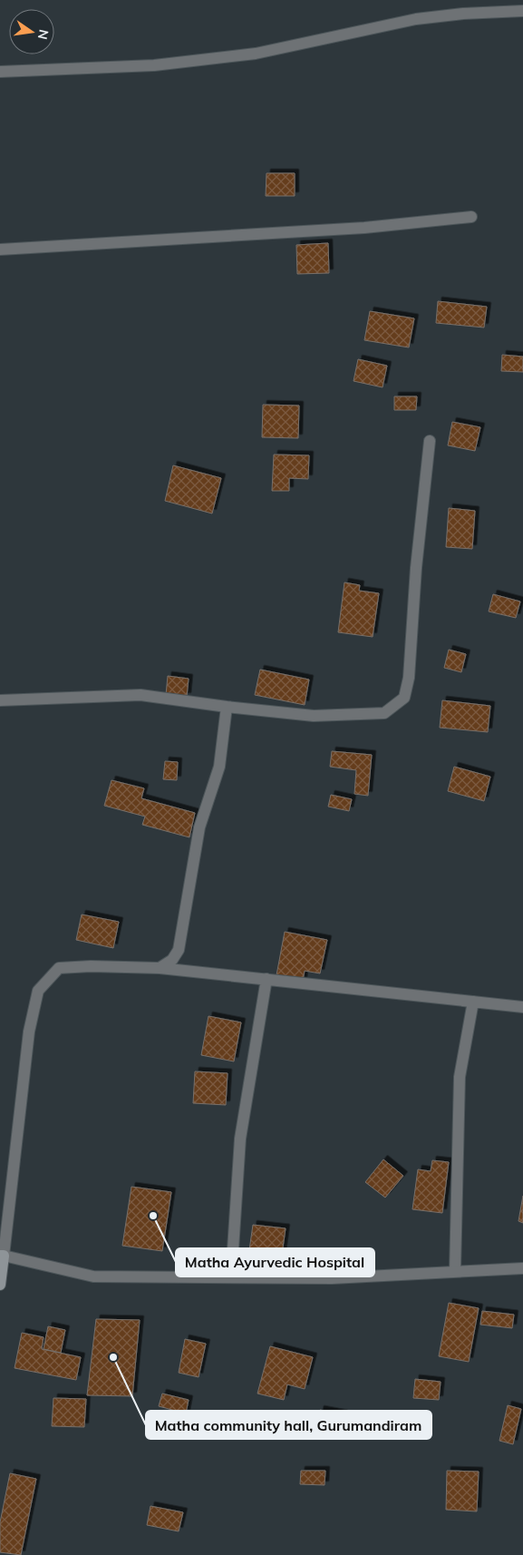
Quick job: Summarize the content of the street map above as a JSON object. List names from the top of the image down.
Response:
{
  "places": ["Matha Ayurvedic Hospital", "Matha community hall, Gurumandiram"],
  "north": "right"
}
